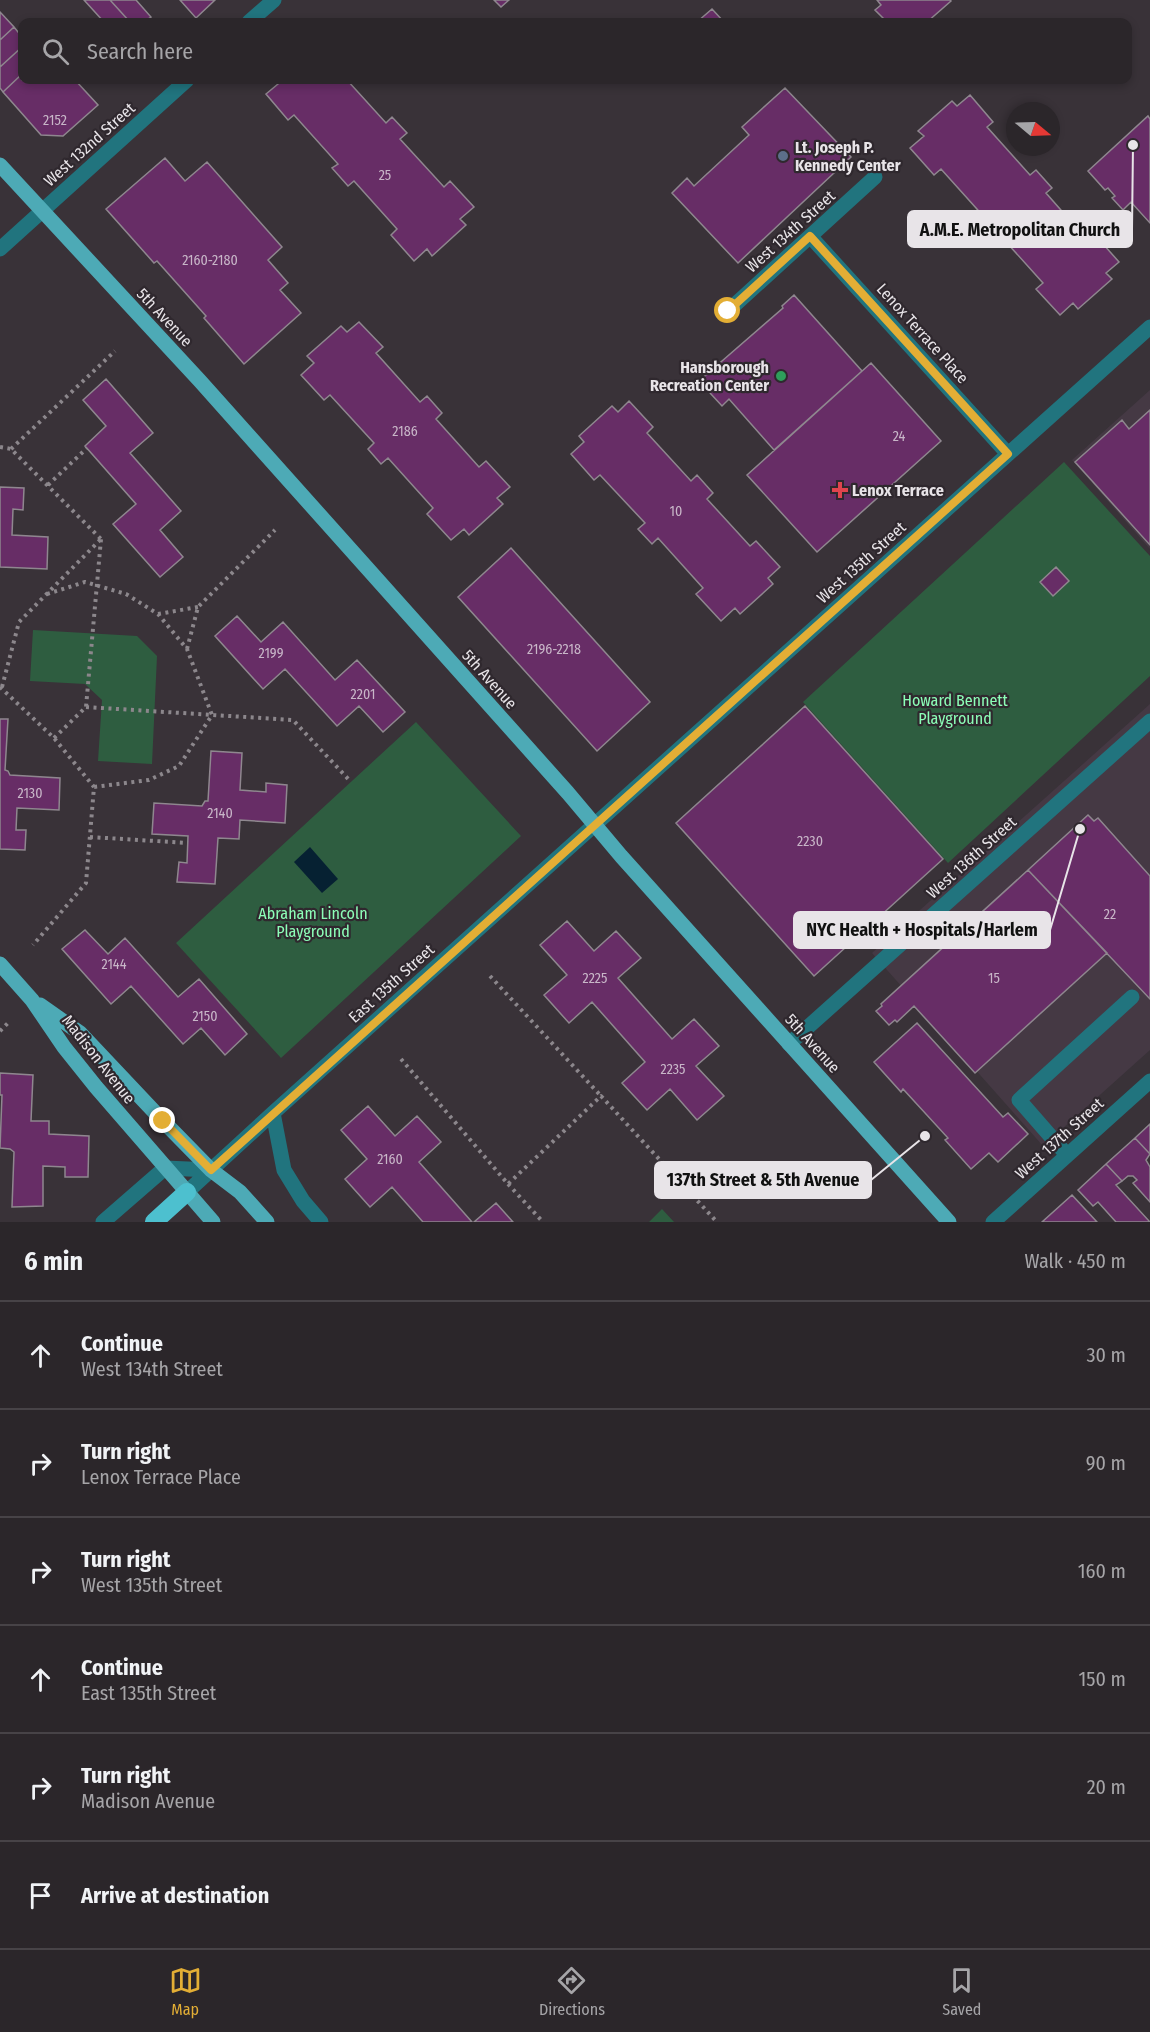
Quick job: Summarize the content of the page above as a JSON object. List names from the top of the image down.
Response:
{
  "streets": {
    "main road": ["5th Avenue", "Madison Avenue"],
    "street": [
      "West 132nd Street",
      "West 134th Street",
      "Lenox Terrace Place",
      "West 135th Street",
      "West 136th Street",
      "East 135th Street",
      "West 137th Street"
    ]
  },
  "crossings": [
    ["West 132nd Street", "5th Avenue"],
    ["West 134th Street", "Lenox Terrace Place"],
    ["5th Avenue", "West 135th Street"],
    ["5th Avenue", "West 136th Street"],
    ["5th Avenue", "East 135th Street"],
    ["Lenox Terrace Place", "West 135th Street"],
    ["West 135th Street", "East 135th Street"],
    ["East 135th Street", "Madison Avenue"]
  ],
  "parks": ["Howard Bennett Playground", "Abraham Lincoln Playground"],
  "places": {
    "other": [
      "A.M.E. Metropolitan Church",
      "Lt. Joseph P. Kennedy Center",
      "Hansborough Recreation Center",
      "NYC Health + Hospitals/Harlem",
      "137th Street & 5th Avenue"
    ],
    "health": ["Lenox Terrace"]
  },
  "house_numbers": [
    "2152",
    "25",
    "2160-2180",
    "2186",
    "24",
    "10",
    "2196-2218",
    "2199",
    "2201",
    "2130",
    "2140",
    "2230",
    "22",
    "2144",
    "2225",
    "15",
    "2150",
    "2235",
    "2160"
  ],
  "north": "right",
  "page": {
    "search": "Search here",
    "heading": ["6 min", "Walk · 450 m"],
    "list": [
      ["Continue", "West 134th Street", "30 m"],
      ["Turn right", "Lenox Terrace Place", "90 m"],
      ["Turn right", "West 135th Street", "160 m"],
      ["Continue", "East 135th Street", "150 m"],
      ["Turn right", "Madison Avenue", "20 m"],
      "Arrive at destination"
    ],
    "nav": ["Map", "Directions", "Saved"]
  }
}
